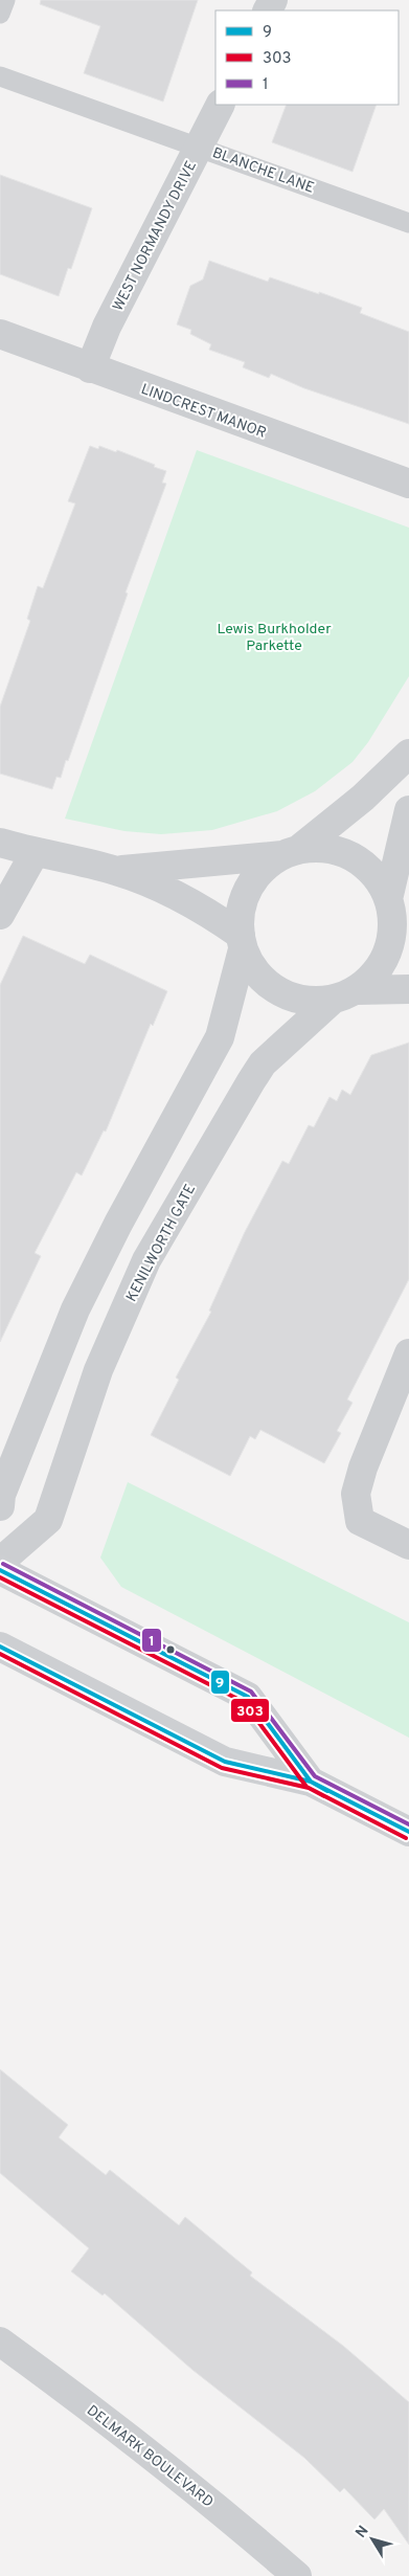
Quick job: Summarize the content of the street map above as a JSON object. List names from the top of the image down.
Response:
{
  "streets": {
    "street": [
      "WEST NORMANDY DRIVE",
      "LINDCREST MANOR",
      "KENILWORTH GATE",
      "DELMARK BOULEVARD"
    ],
    "lane": ["BLANCHE LANE"]
  },
  "crossings": [
    ["BLANCHE LANE", "WEST NORMANDY DRIVE"],
    ["WEST NORMANDY DRIVE", "LINDCREST MANOR"]
  ],
  "parks": ["Lewis Burkholder Parkette"],
  "lines": ["transit line 1", "transit line 9", "transit line 303"],
  "legend": ["9", "303", "1"],
  "north": "top left"
}
